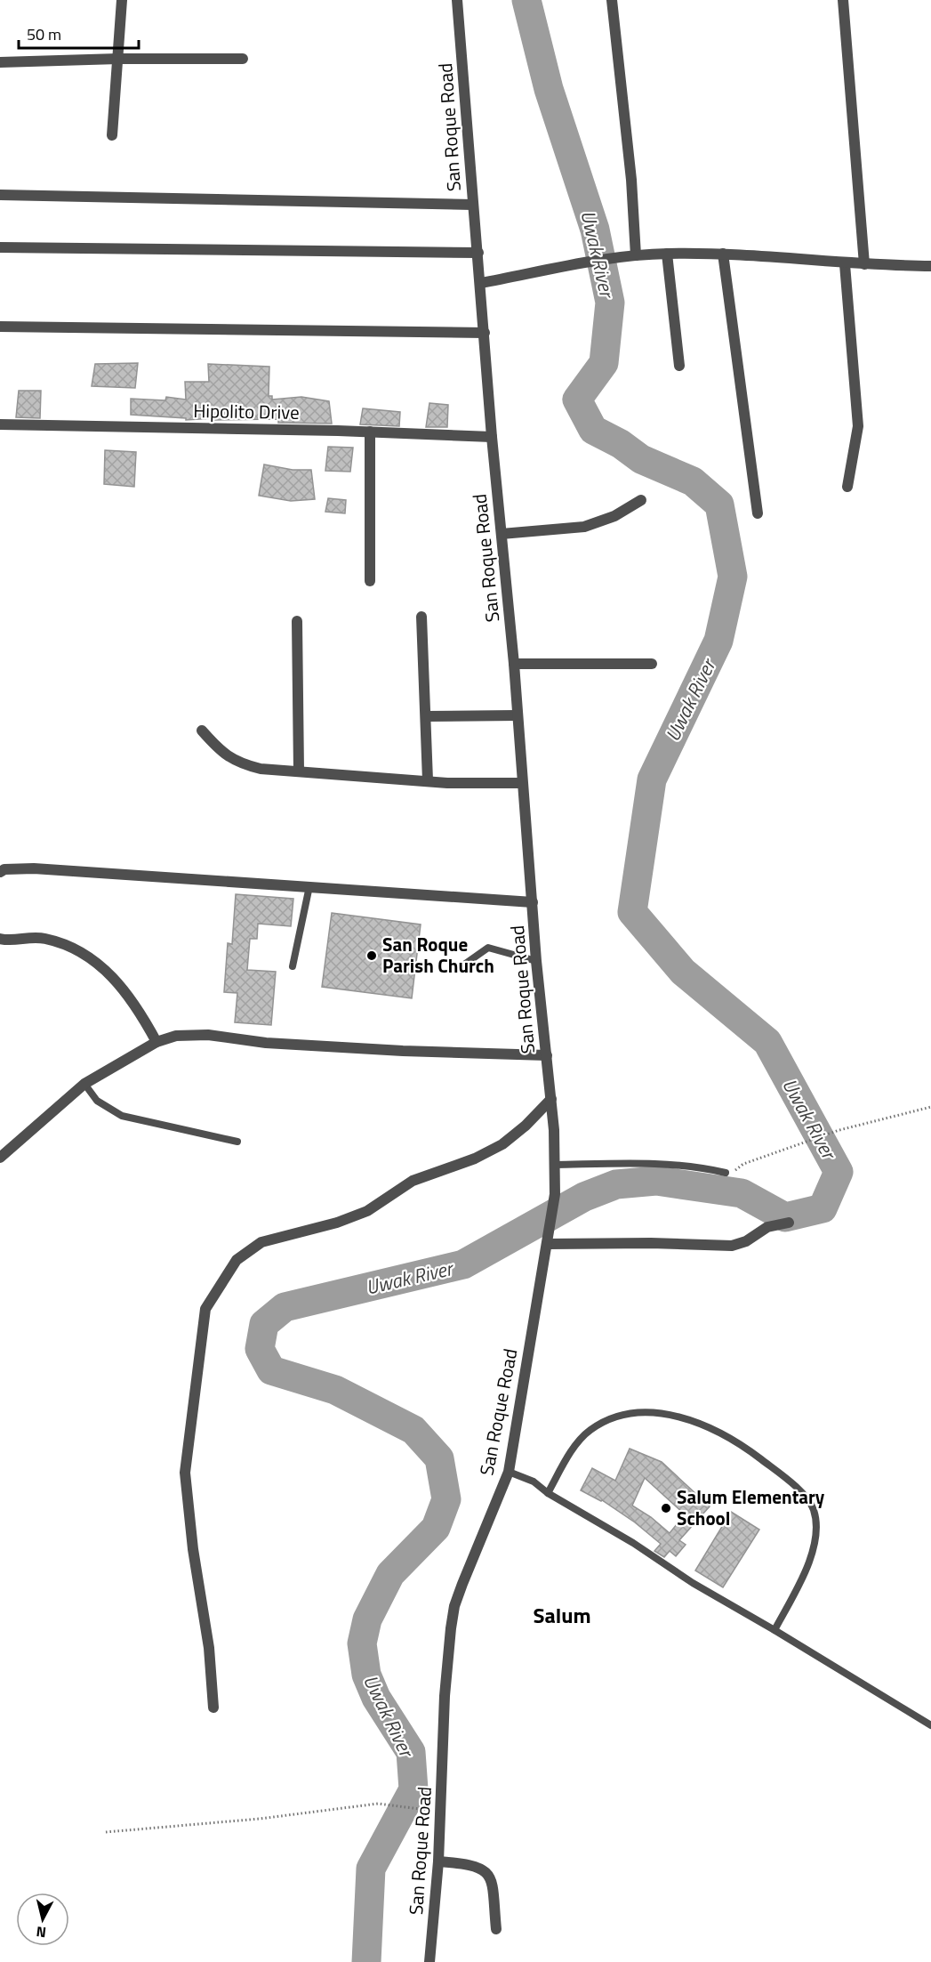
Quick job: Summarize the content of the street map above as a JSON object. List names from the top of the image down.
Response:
{
  "streets": {
    "street": ["San Roque Road", "Hipolito Drive"]
  },
  "crossings": [
    ["San Roque Road", "Hipolito Drive"]
  ],
  "districts": ["Salum"],
  "water": ["Uwak River"],
  "places": ["San Roque Parish Church", "Salum Elementary School"],
  "scale_bar": "50 m",
  "north": "bottom"
}
